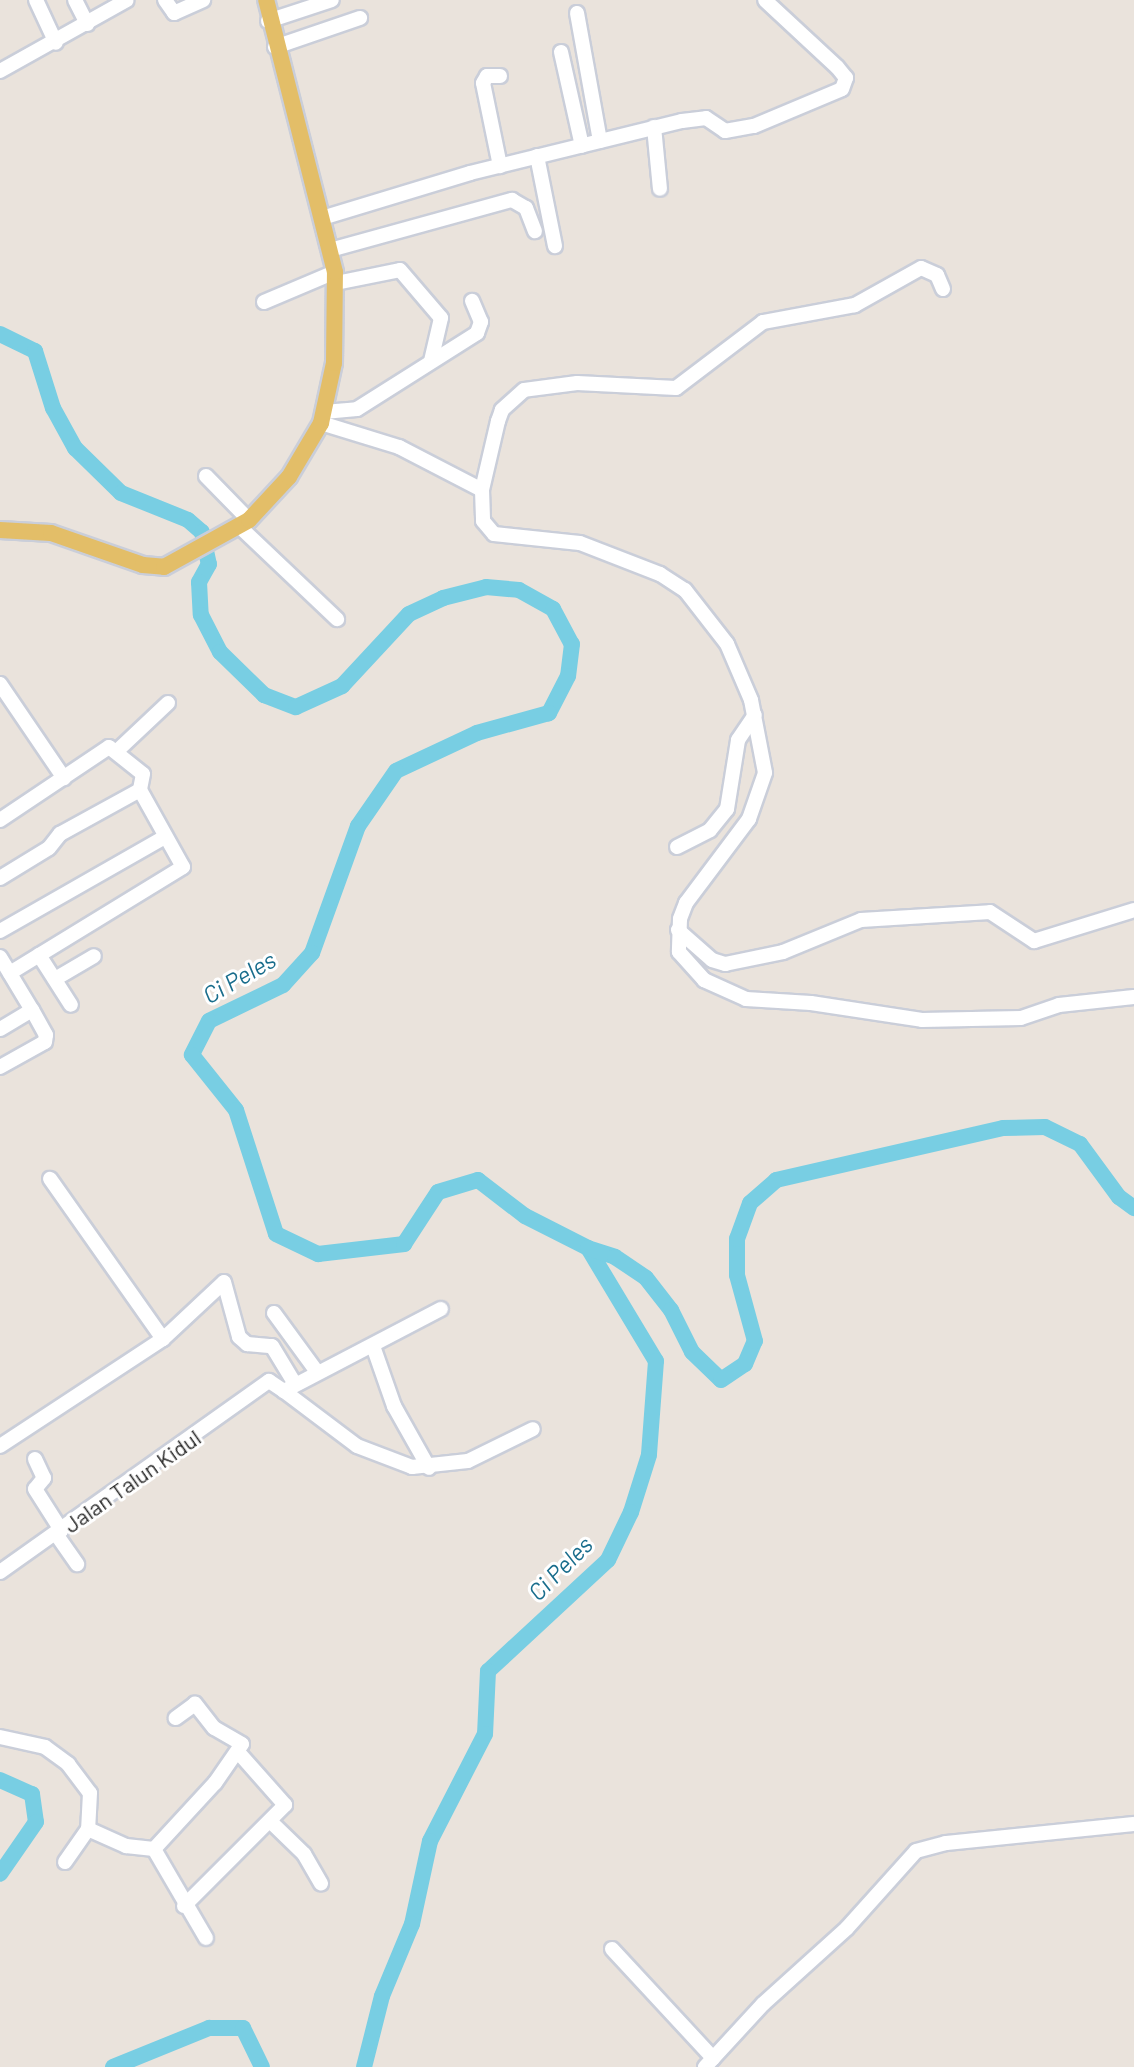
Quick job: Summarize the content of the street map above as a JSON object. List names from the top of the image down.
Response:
{
  "streets": {
    "street": ["Jalan Talun Kidul"]
  },
  "water": ["Ci Peles"]
}
